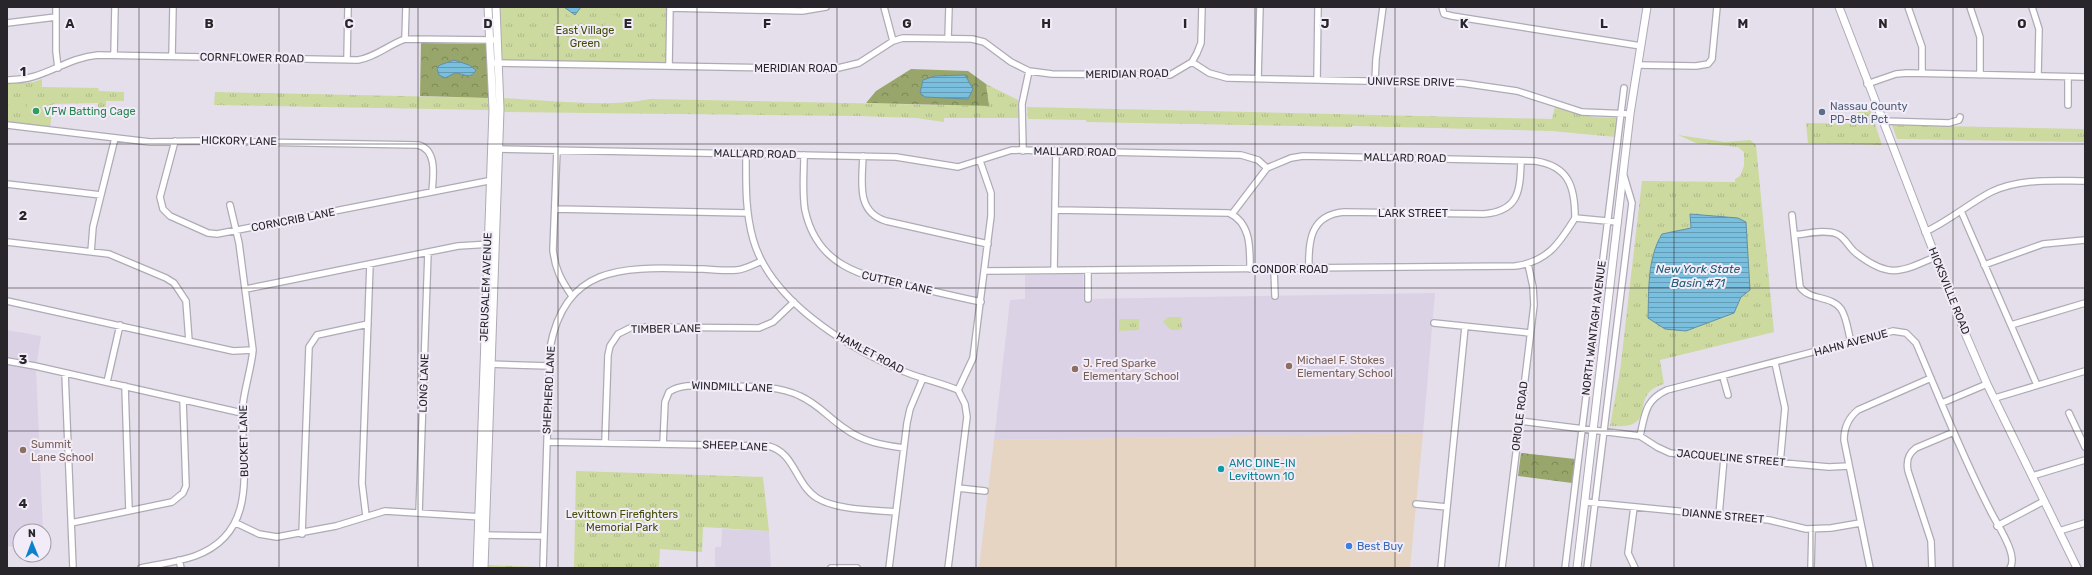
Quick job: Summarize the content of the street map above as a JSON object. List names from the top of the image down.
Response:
{
  "streets": {
    "main road": ["JERUSALEM AVENUE", "HICKSVILLE ROAD", "NORTH WANTAGH AVENUE"],
    "street": [
      "CORNFLOWER ROAD",
      "MERIDIAN ROAD",
      "UNIVERSE DRIVE",
      "HICKORY LANE",
      "MALLARD ROAD",
      "LARK STREET",
      "CORNCRIB LANE",
      "CONDOR ROAD",
      "CUTTER LANE",
      "TIMBER LANE",
      "HAHN AVENUE",
      "HAMLET ROAD",
      "LONG LANE",
      "WINDMILL LANE",
      "SHEPHERD LANE",
      "ORIOLE ROAD",
      "BUCKET LANE",
      "SHEEP LANE",
      "JACQUELINE STREET",
      "DIANNE STREET"
    ]
  },
  "crossings": [
    ["CORNFLOWER ROAD", "JERUSALEM AVENUE"],
    ["MERIDIAN ROAD", "UNIVERSE DRIVE"],
    ["MERIDIAN ROAD", "JERUSALEM AVENUE"],
    ["UNIVERSE DRIVE", "NORTH WANTAGH AVENUE"],
    ["HICKORY LANE", "CORNCRIB LANE"],
    ["MALLARD ROAD", "LARK STREET"],
    ["MALLARD ROAD", "CONDOR ROAD"],
    ["MALLARD ROAD", "CUTTER LANE"],
    ["MALLARD ROAD", "JERUSALEM AVENUE"],
    ["MALLARD ROAD", "HAMLET ROAD"],
    ["LARK STREET", "CONDOR ROAD"],
    ["CORNCRIB LANE", "JERUSALEM AVENUE"],
    ["CORNCRIB LANE", "BUCKET LANE"],
    ["CONDOR ROAD", "ORIOLE ROAD"],
    ["NORTH WANTAGH AVENUE", "JACQUELINE STREET"],
    ["NORTH WANTAGH AVENUE", "DIANNE STREET"],
    ["TIMBER LANE", "HAMLET ROAD"],
    ["TIMBER LANE", "SHEEP LANE"],
    ["HAHN AVENUE", "JACQUELINE STREET"],
    ["HAMLET ROAD", "SHEPHERD LANE"],
    ["WINDMILL LANE", "SHEEP LANE"],
    ["SHEPHERD LANE", "SHEEP LANE"],
    ["ORIOLE ROAD", "JACQUELINE STREET"]
  ],
  "water": ["New York State Basin #71"],
  "parks": ["East Village Green", "Levittown Firefighters Memorial Park"],
  "places": [
    "VFW Batting Cage",
    "Nassau County PD-8th Pct",
    "Michael F. Stokes Elementary School",
    "J. Fred Sparke Elementary School",
    "Summit Lane School",
    "AMC DINE-IN Levittown 10",
    "Best Buy"
  ],
  "north": "top",
  "grid": {
    "columns": [
      "A",
      "B",
      "C",
      "D",
      "E",
      "F",
      "G",
      "H",
      "I",
      "J",
      "K",
      "L",
      "M",
      "N",
      "O"
    ],
    "rows": [
      "1",
      "2",
      "3",
      "4"
    ]
  }
}
